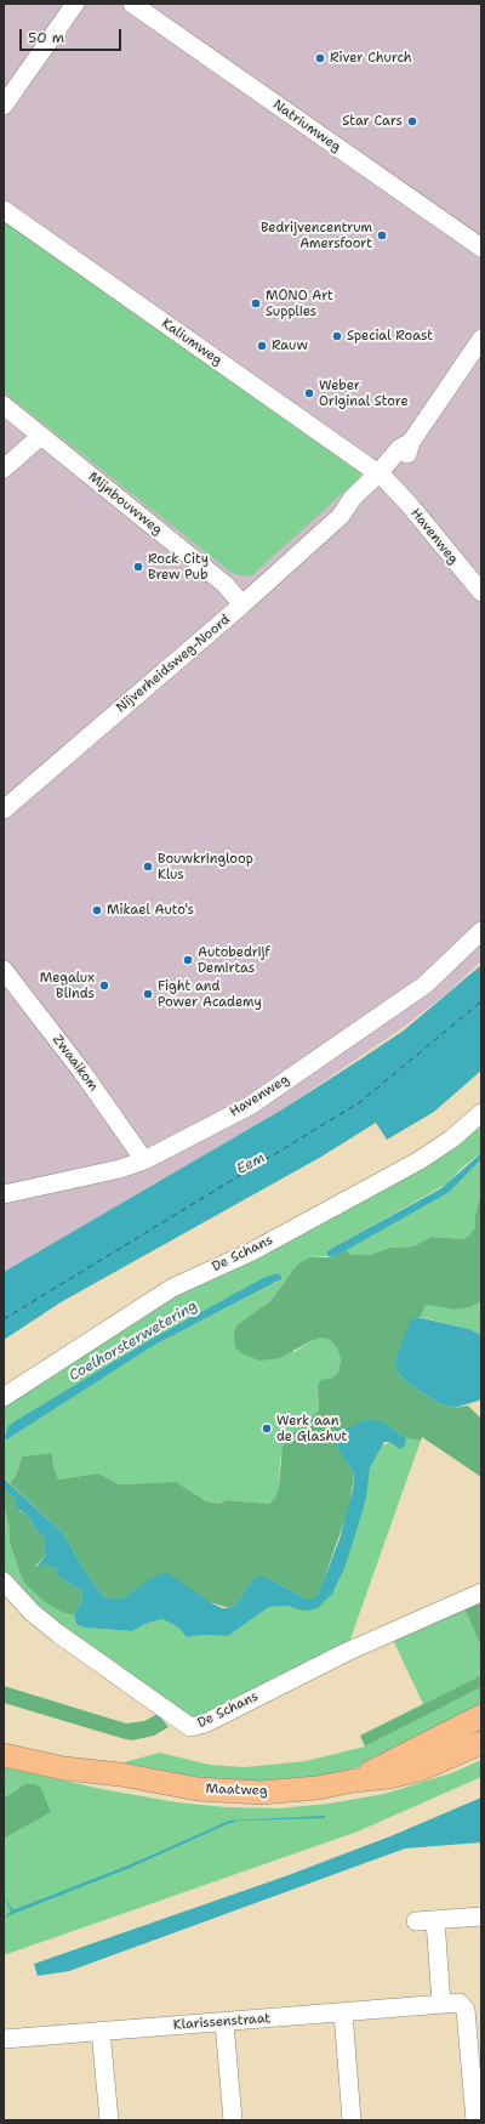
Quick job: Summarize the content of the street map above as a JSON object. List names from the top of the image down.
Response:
{
  "streets": {
    "main road": ["Maatweg"],
    "street": [
      "Natriumweg",
      "Kaliumweg",
      "Mijnbouwweg",
      "Havenweg",
      "Nijverheidsweg-Noord",
      "Zwaaikom",
      "De Schans",
      "Klarissenstraat"
    ]
  },
  "crossings": [
    ["Kaliumweg", "Havenweg"],
    ["Kaliumweg", "Nijverheidsweg-Noord"],
    ["Mijnbouwweg", "Nijverheidsweg-Noord"],
    ["Havenweg", "Nijverheidsweg-Noord"],
    ["Havenweg", "Zwaaikom"]
  ],
  "water": ["Eem", "Coelhorsterwetering"],
  "places": [
    "River Church",
    "Star Cars",
    "Bedrijvencentrum Amersfoort",
    "MONO Art Supplies",
    "Special Roast",
    "Rauw",
    "Weber Original Store",
    "Rock City Brew Pub",
    "Bouwkringloop Klus",
    "Mikael Auto's",
    "Autobedrijf Demirtas",
    "Megalux Blinds",
    "Fight and Power Academy",
    "Werk aan de Glashut"
  ],
  "scale_bar": "50 m"
}
